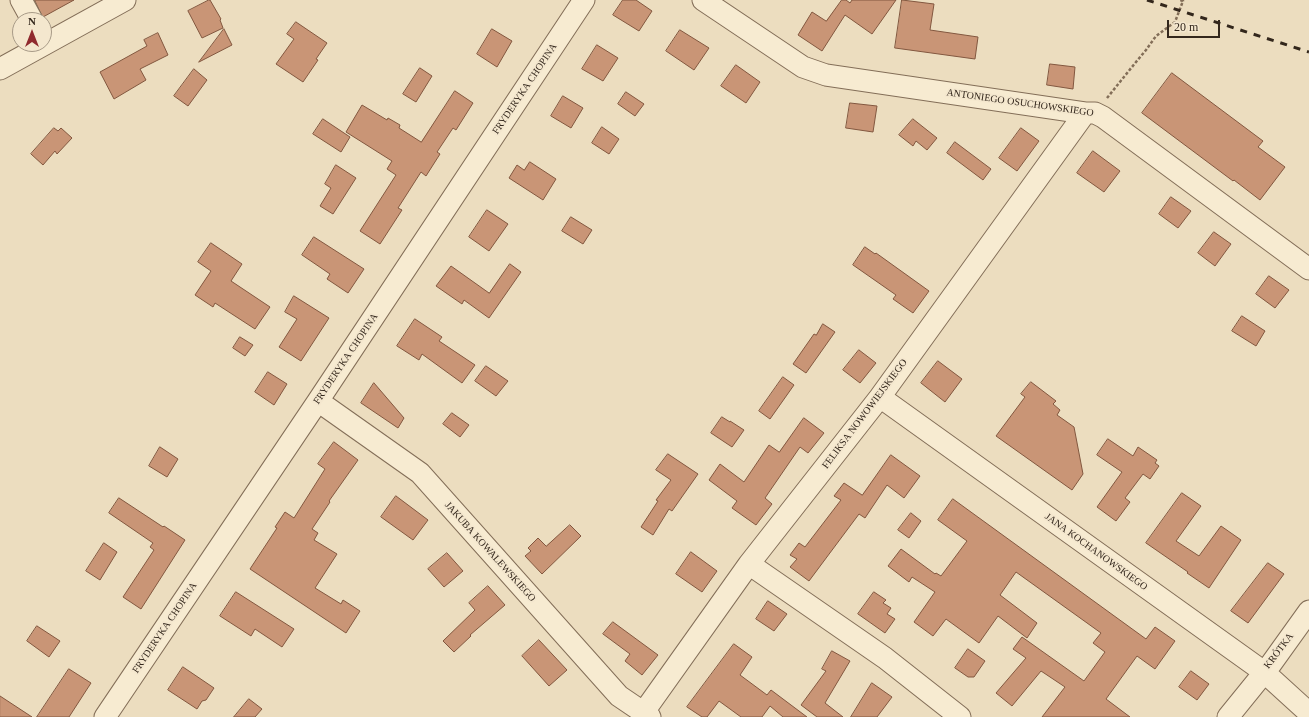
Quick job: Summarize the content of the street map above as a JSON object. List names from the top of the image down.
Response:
{
  "streets": {
    "street": [
      "FRYDERYKA CHOPINA",
      "ANTONIEGO OSUCHOWSKIEGO",
      "FELIKSA NOWOWIEJSKIEGO",
      "JAKUBA KOWALEWSKIEGO",
      "JANA KOCHANOWSKIEGO",
      "KRÓTKA"
    ]
  },
  "crossings": [
    ["FRYDERYKA CHOPINA", "JAKUBA KOWALEWSKIEGO"],
    ["ANTONIEGO OSUCHOWSKIEGO", "FELIKSA NOWOWIEJSKIEGO"],
    ["FELIKSA NOWOWIEJSKIEGO", "JAKUBA KOWALEWSKIEGO"],
    ["FELIKSA NOWOWIEJSKIEGO", "JANA KOCHANOWSKIEGO"],
    ["JANA KOCHANOWSKIEGO", "KRÓTKA"]
  ],
  "scale_bar": "20 m",
  "north": "top"
}
